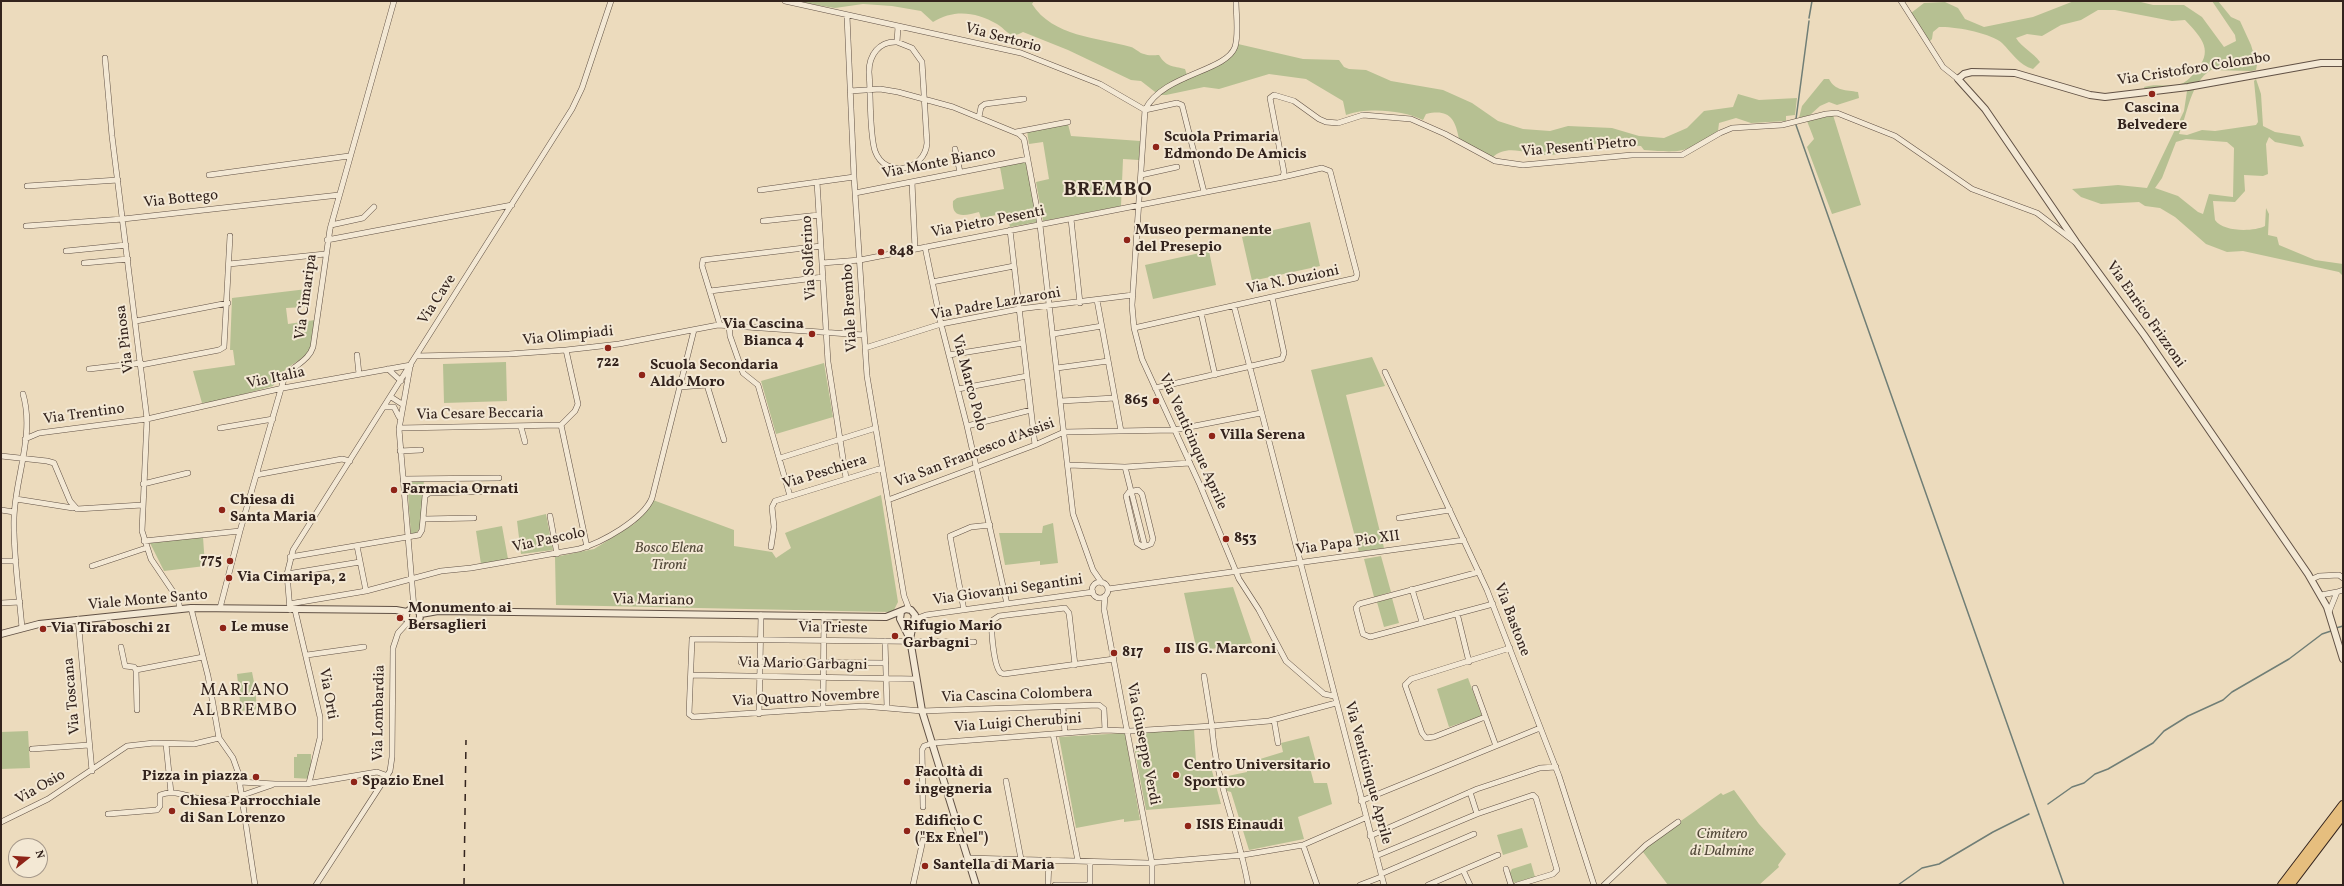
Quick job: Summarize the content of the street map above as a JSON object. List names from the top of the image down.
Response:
{
  "streets": {
    "street": [
      "Via Sertorio",
      "Via Cristoforo Colombo",
      "Via Pesenti Pietro",
      "Via Monte Bianco",
      "Via Bottego",
      "Via Pietro Pesenti",
      "Via Solferino",
      "Via N. Duzioni",
      "Via Cimaripa",
      "Via Cave",
      "Via Padre Lazzaroni",
      "Viale Brembo",
      "Via Enrico Frizzoni",
      "Via Olimpiadi",
      "Via Pinosa",
      "Via Italia",
      "Via Marco Polo",
      "Via Trentino",
      "Via Cesare Beccaria",
      "Via Venticinque Aprile",
      "Via San Francesco d'Assisi",
      "Via Peschiera",
      "Via Pascolo",
      "Via Papa Pio XII",
      "Via Giovanni Segantini",
      "Viale Monte Santo",
      "Via Mariano",
      "Via Bastone",
      "Via Trieste",
      "Via Mario Garbagni",
      "Via Orti",
      "Via Toscana",
      "Via Cascina Colombera",
      "Via Quattro Novembre",
      "Via Lombardia",
      "Via Luigi Cherubini",
      "Via Giuseppe Verdi",
      "Via Osio"
    ]
  },
  "crossings": [
    ["Via Sertorio", "Viale Brembo"],
    ["Via Sertorio", "Via Venticinque Aprile"],
    ["Via Cristoforo Colombo", "Via Enrico Frizzoni"],
    ["Via Pesenti Pietro", "Via Pietro Pesenti"],
    ["Via Pesenti Pietro", "Via Enrico Frizzoni"],
    ["Via Monte Bianco", "Viale Brembo"],
    ["Via Bottego", "Via Cimaripa"],
    ["Via Bottego", "Via Pinosa"],
    ["Via Pietro Pesenti", "Via Solferino"],
    ["Via Pietro Pesenti", "Via N. Duzioni"],
    ["Via Pietro Pesenti", "Viale Brembo"],
    ["Via Pietro Pesenti", "Via Marco Polo"],
    ["Via Pietro Pesenti", "Via Venticinque Aprile"],
    ["Via Solferino", "Via Olimpiadi"],
    ["Via Solferino", "Via Peschiera"],
    ["Via N. Duzioni", "Via Venticinque Aprile"],
    ["Via Cimaripa", "Via Italia"],
    ["Via Cimaripa", "Viale Monte Santo"],
    ["Via Cave", "Via Olimpiadi"],
    ["Via Cave", "Via Italia"],
    ["Via Cave", "Via Pascolo"],
    ["Via Cave", "Viale Monte Santo"],
    ["Via Cave", "Via Orti"],
    ["Via Padre Lazzaroni", "Viale Brembo"],
    ["Via Padre Lazzaroni", "Via Marco Polo"],
    ["Via Padre Lazzaroni", "Via Venticinque Aprile"],
    ["Viale Brembo", "Via Olimpiadi"],
    ["Viale Brembo", "Via San Francesco d'Assisi"],
    ["Viale Brembo", "Via Peschiera"],
    ["Viale Brembo", "Via Giovanni Segantini"],
    ["Viale Brembo", "Via Mariano"],
    ["Via Olimpiadi", "Via Pascolo"],
    ["Via Pinosa", "Via Italia"],
    ["Via Pinosa", "Via Trentino"],
    ["Via Pinosa", "Viale Monte Santo"],
    ["Via Italia", "Via Trentino"],
    ["Via Marco Polo", "Via San Francesco d'Assisi"],
    ["Via Marco Polo", "Via Giovanni Segantini"],
    ["Via Venticinque Aprile", "Via San Francesco d'Assisi"],
    ["Via Venticinque Aprile", "Via Papa Pio XII"],
    ["Via Pascolo", "Viale Monte Santo"],
    ["Via Pascolo", "Via Orti"],
    ["Via Papa Pio XII", "Via Bastone"],
    ["Via Giovanni Segantini", "Via Mariano"],
    ["Via Giovanni Segantini", "Via Giuseppe Verdi"],
    ["Viale Monte Santo", "Via Mariano"],
    ["Viale Monte Santo", "Via Orti"],
    ["Viale Monte Santo", "Via Toscana"],
    ["Viale Monte Santo", "Via Lombardia"],
    ["Via Mariano", "Via Lombardia"],
    ["Via Trieste", "Via Mario Garbagni"],
    ["Via Trieste", "Via Quattro Novembre"],
    ["Via Mario Garbagni", "Via Quattro Novembre"],
    ["Via Toscana", "Via Osio"],
    ["Via Cascina Colombera", "Via Quattro Novembre"],
    ["Via Cascina Colombera", "Via Luigi Cherubini"]
  ],
  "districts": ["BREMBO", "MARIANO AL BREMBO"],
  "parks": ["Bosco Elena Tironi", "Cimitero di Dalmine"],
  "places": [
    "Cascina Belvedere",
    "Scuola Primaria Edmondo De Amicis",
    "Museo permanente del Presepio",
    "848",
    "Via Cascina Bianca 4",
    "722",
    "Scuola Secondaria Aldo Moro",
    "865",
    "Villa Serena",
    "Farmacia Ornati",
    "Chiesa di Santa Maria",
    "853",
    "775",
    "Via Cimaripa, 2",
    "Monumento ai Bersaglieri",
    "Le muse",
    "Via Tiraboschi 21",
    "Rifugio Mario Garbagni",
    "IIS G. Marconi",
    "817",
    "Centro Universitario Sportivo",
    "Pizza in piazza",
    "Spazio Enel",
    "Facoltà di ingegneria",
    "Chiesa Parrocchiale di San Lorenzo",
    "ISIS Einaudi",
    "Edificio C (\"Ex Enel\")",
    "Santella di Maria"
  ],
  "north": "right"
}
